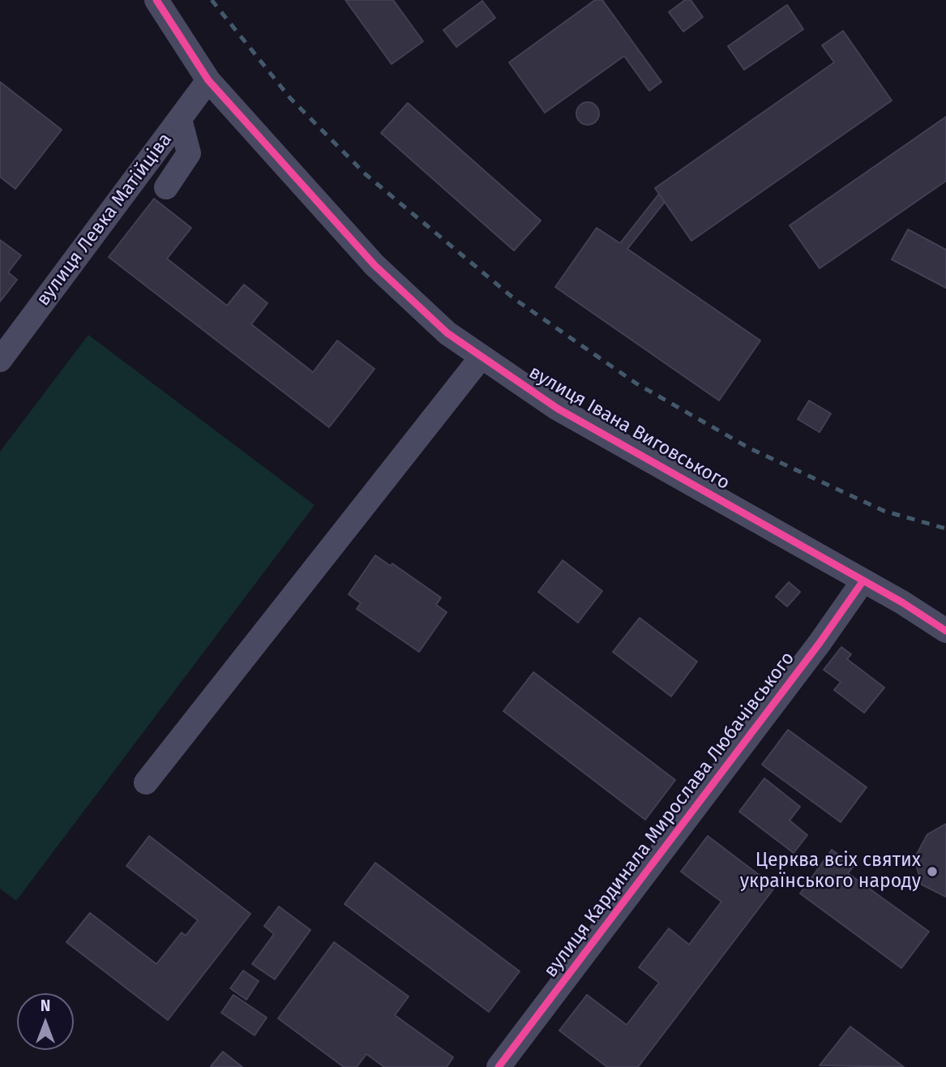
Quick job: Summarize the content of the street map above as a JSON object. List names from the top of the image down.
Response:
{
  "streets": {
    "street": ["вулиця Левка Матійціва", "вулиця Івана Виговського", "вулиця Кардинала Мирослава Любачівського"]
  },
  "crossings": [
    ["вулиця Левка Матійціва", "вулиця Івана Виговського"],
    ["вулиця Івана Виговського", "вулиця Кардинала Мирослава Любачівського"]
  ],
  "places": ["Церква всіх святих українського народу"],
  "north": "top"
}
